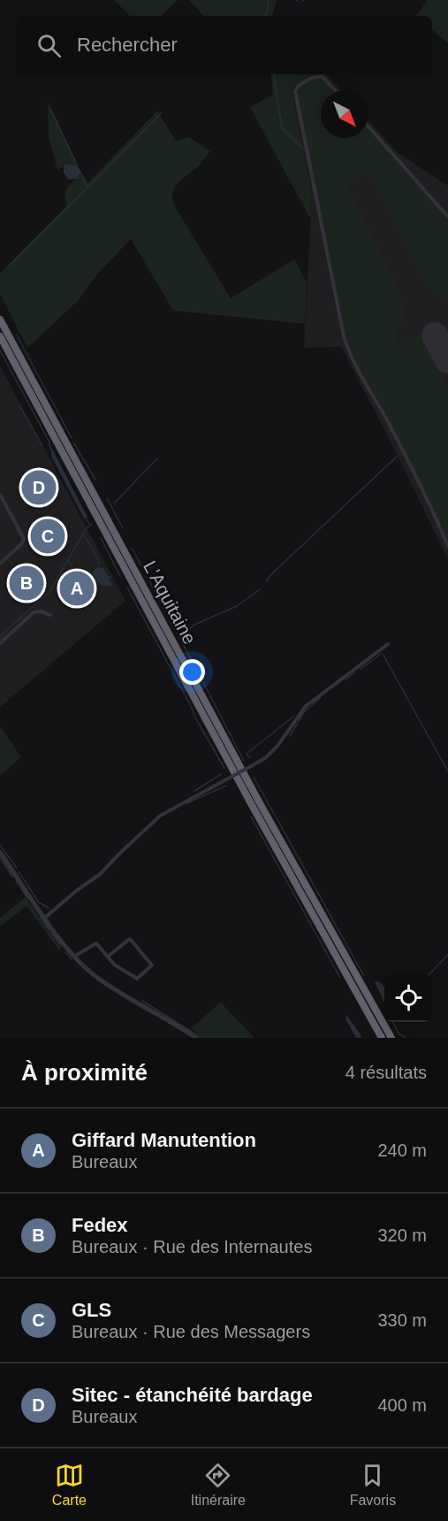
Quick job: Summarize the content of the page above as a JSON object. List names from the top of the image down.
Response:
{
  "streets": {
    "highway": ["L'Aquitaine"]
  },
  "north": "bottom right",
  "page": {
    "search": "Rechercher",
    "pins": [
      "D",
      "C",
      "B",
      "A"
    ],
    "heading": ["À proximité", "4 résultats"],
    "list": [
      {
        "mark": "A",
        "name": "Giffard Manutention",
        "note": "Bureaux",
        "value": "240 m"
      },
      {
        "mark": "B",
        "name": "Fedex",
        "note": "Bureaux · Rue des Internautes",
        "value": "320 m"
      },
      {
        "mark": "C",
        "name": "GLS",
        "note": "Bureaux · Rue des Messagers",
        "value": "330 m"
      },
      {
        "mark": "D",
        "name": "Sitec - étanchéité bardage",
        "note": "Bureaux",
        "value": "400 m"
      }
    ],
    "nav": ["Carte", "Itinéraire", "Favoris"]
  }
}
